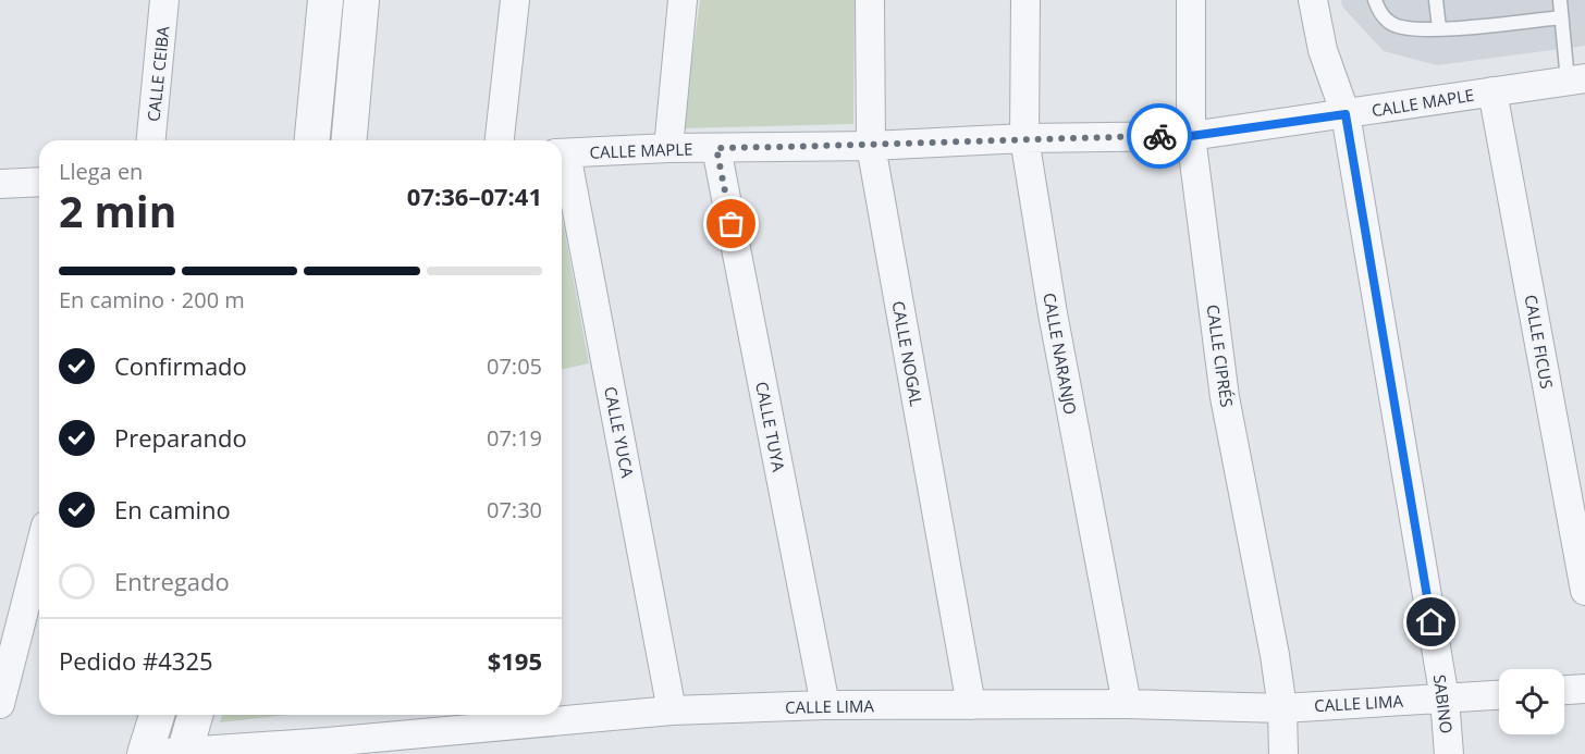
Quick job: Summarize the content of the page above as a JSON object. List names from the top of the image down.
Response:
{
  "streets": {
    "street": [
      "CALLE CEIBA",
      "CALLE MAPLE",
      "CALLE FICUS",
      "CALLE NOGAL",
      "CALLE NARANJO",
      "CALLE CIPRÉS",
      "CALLE TUYA",
      "CALLE YUCA",
      "CALLE LIMA",
      "SABINO"
    ]
  },
  "crossings": [
    ["CALLE MAPLE", "CALLE FICUS"],
    ["CALLE MAPLE", "CALLE NOGAL"],
    ["CALLE MAPLE", "CALLE NARANJO"],
    ["CALLE MAPLE", "CALLE CIPRÉS"],
    ["CALLE MAPLE", "CALLE TUYA"],
    ["CALLE MAPLE", "SABINO"],
    ["CALLE NOGAL", "CALLE LIMA"],
    ["CALLE NARANJO", "CALLE LIMA"],
    ["CALLE CIPRÉS", "CALLE LIMA"],
    ["CALLE TUYA", "CALLE LIMA"],
    ["CALLE YUCA", "CALLE LIMA"],
    ["CALLE LIMA", "SABINO"]
  ],
  "page": {
    "heading": ["2 min", "Llega en", "07:36–07:41"],
    "panel": ["Pedido #4325", "$195"],
    "bar": "En camino · 200 m",
    "list": [
      ["Confirmado", "07:05"],
      ["Preparando", "07:19"],
      ["En camino", "07:30"],
      "Entregado"
    ]
  }
}
